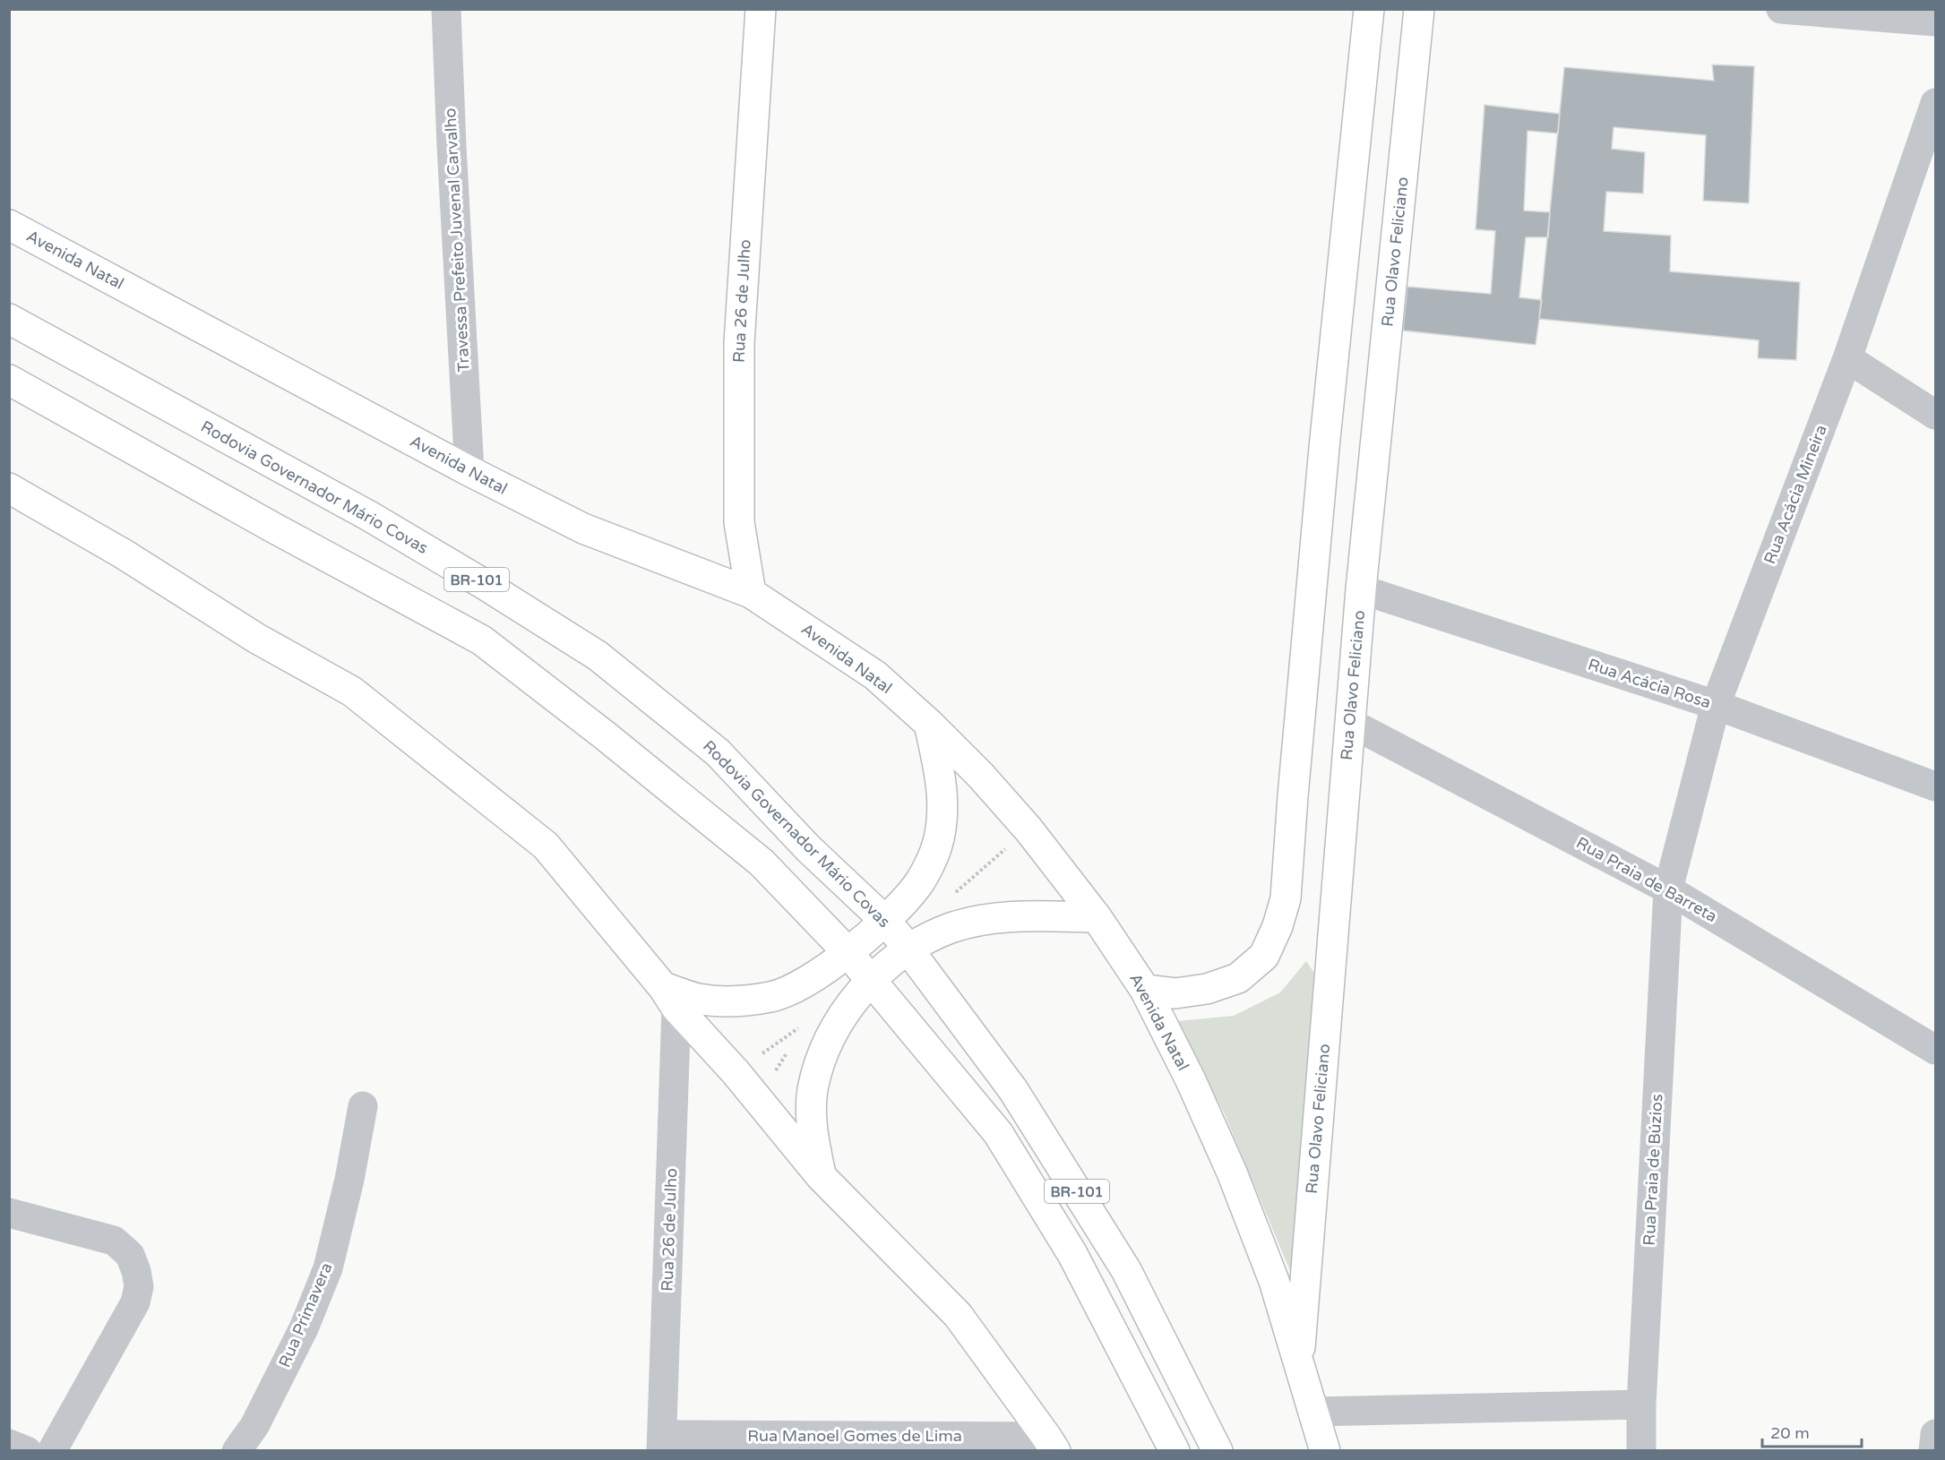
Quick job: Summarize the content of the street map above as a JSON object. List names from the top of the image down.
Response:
{
  "streets": {
    "main road": [
      "Rua Olavo Feliciano",
      "Avenida Natal",
      "Rua 26 de Julho",
      "Rodovia Governador Mário Covas",
      "BR-101"
    ],
    "street": [
      "Travessa Prefeito Juvenal Carvalho",
      "Rua Acácia Mineira",
      "Rua Acácia Rosa",
      "Rua Praia de Barreta",
      "Rua Praia de Búzios",
      "Rua Primavera",
      "Rua Manoel Gomes de Lima"
    ]
  },
  "crossings": [
    ["Travessa Prefeito Juvenal Carvalho", "Avenida Natal"],
    ["Rua Olavo Feliciano", "Avenida Natal"],
    ["Rua Olavo Feliciano", "Rua Acácia Rosa"],
    ["Rua Olavo Feliciano", "Rua Praia de Barreta"],
    ["Avenida Natal", "Rua 26 de Julho"],
    ["Rua 26 de Julho", "Rua Manoel Gomes de Lima"],
    ["Rua Acácia Mineira", "Rua Acácia Rosa"],
    ["Rua Acácia Mineira", "Rua Praia de Barreta"],
    ["Rua Acácia Mineira", "Rua Praia de Búzios"],
    ["Rua Praia de Barreta", "Rua Praia de Búzios"]
  ],
  "scale_bar": "20 m"
}
